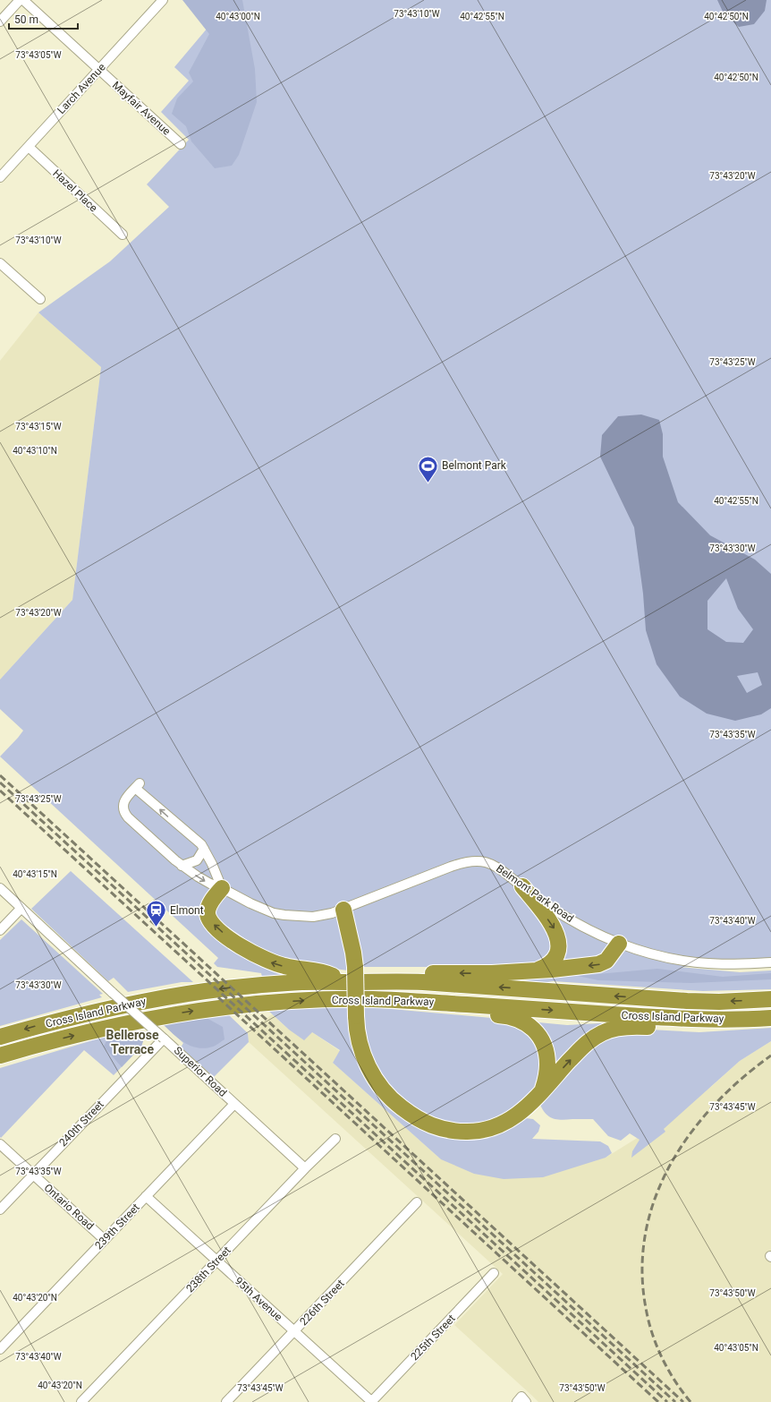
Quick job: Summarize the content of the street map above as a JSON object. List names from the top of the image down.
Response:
{
  "streets": {
    "highway": ["Cross Island Parkway"],
    "street": [
      "Larch Avenue",
      "Mayfair Avenue",
      "Hazel Place",
      "Belmont Park Road",
      "Superior Road",
      "240th Street",
      "Ontario Road",
      "239th Street",
      "238th Street",
      "95th Avenue",
      "226th Street",
      "225th Street"
    ]
  },
  "crossings": [
    ["Larch Avenue", "Mayfair Avenue"],
    ["Larch Avenue", "Hazel Place"],
    ["Superior Road", "240th Street"],
    ["Superior Road", "239th Street"],
    ["Superior Road", "238th Street"],
    ["240th Street", "Ontario Road"],
    ["Ontario Road", "239th Street"],
    ["239th Street", "95th Avenue"],
    ["238th Street", "95th Avenue"],
    ["95th Avenue", "226th Street"],
    ["95th Avenue", "225th Street"]
  ],
  "districts": ["Bellerose Terrace"],
  "places": {
    "sports": ["Belmont Park"],
    "station": ["Elmont"]
  },
  "scale_bar": "50 m",
  "coordinates": [
    "73°43'10\"W",
    "40°42'55\"N",
    "40°42'50\"N",
    "40°43'00\"N",
    "73°43'05\"W",
    "73°43'20\"W",
    "73°43'25\"W",
    "73°43'15\"W",
    "40°43'10\"N",
    "73°43'30\"W",
    "73°43'35\"W",
    "40°43'15\"N",
    "73°43'40\"W",
    "73°43'45\"W",
    "73°43'50\"W",
    "40°43'20\"N",
    "40°43'05\"N"
  ]
}
